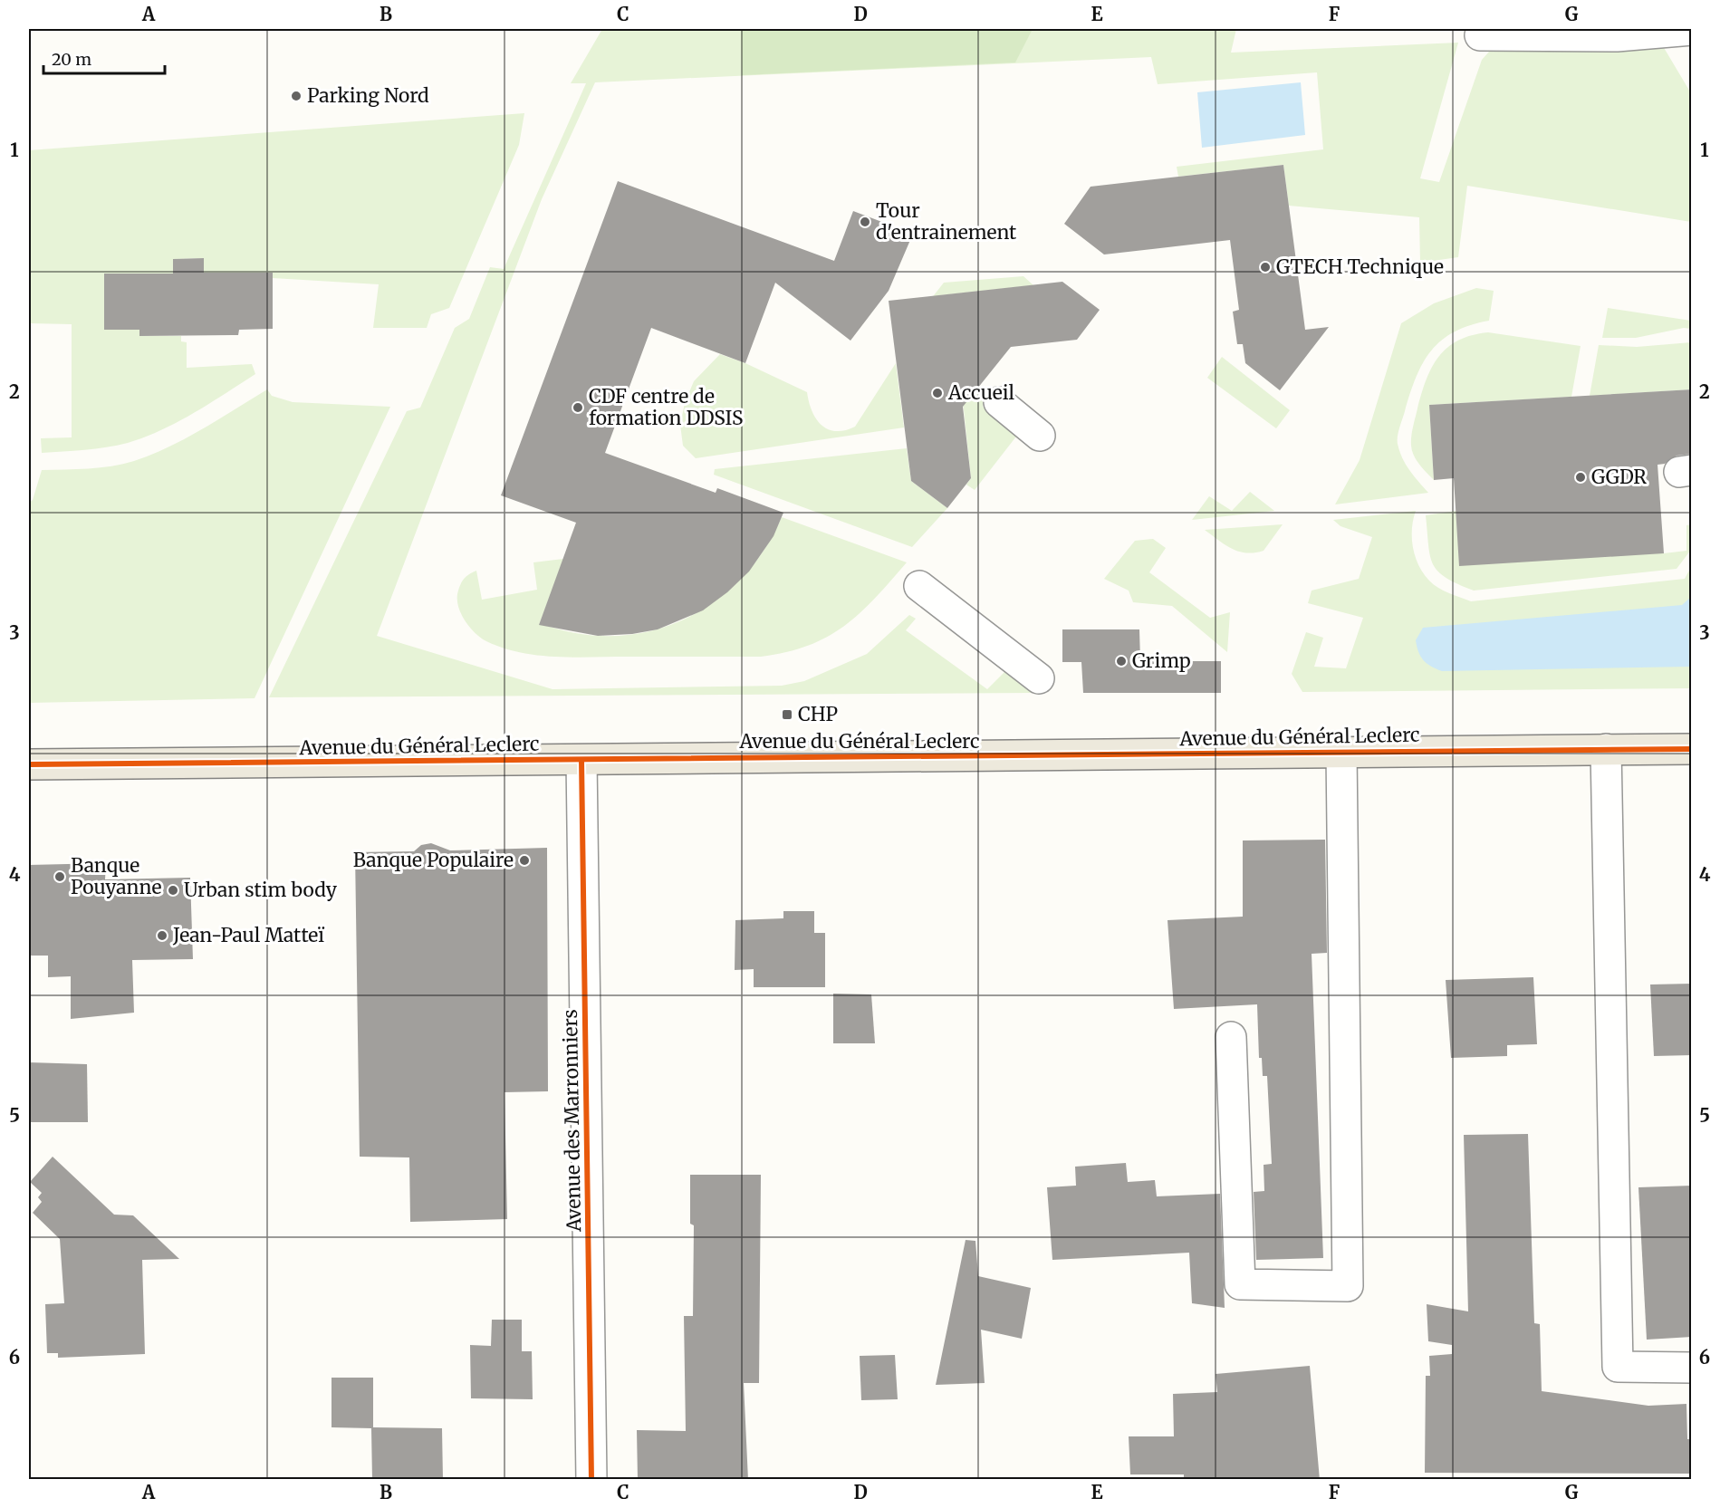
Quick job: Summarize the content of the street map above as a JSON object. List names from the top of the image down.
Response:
{
  "streets": {
    "main road": ["Avenue du Général Leclerc"],
    "street": ["Avenue des Marronniers"]
  },
  "crossings": [
    ["Avenue du Général Leclerc", "Avenue des Marronniers"]
  ],
  "places": {
    "other": [
      "Parking Nord",
      "Tour d'entrainement",
      "GTECH Technique",
      "Accueil",
      "CDF centre de formation DDSIS",
      "GGDR",
      "Grimp",
      "Banque Populaire",
      "Banque Pouyanne",
      "Urban stim body",
      "Jean-Paul Matteï"
    ],
    "transit": ["CHP"]
  },
  "scale_bar": "20 m",
  "grid": {
    "columns": [
      "A",
      "B",
      "C",
      "D",
      "E",
      "F",
      "G"
    ],
    "rows": [
      "1",
      "2",
      "3",
      "4",
      "5",
      "6"
    ]
  }
}
